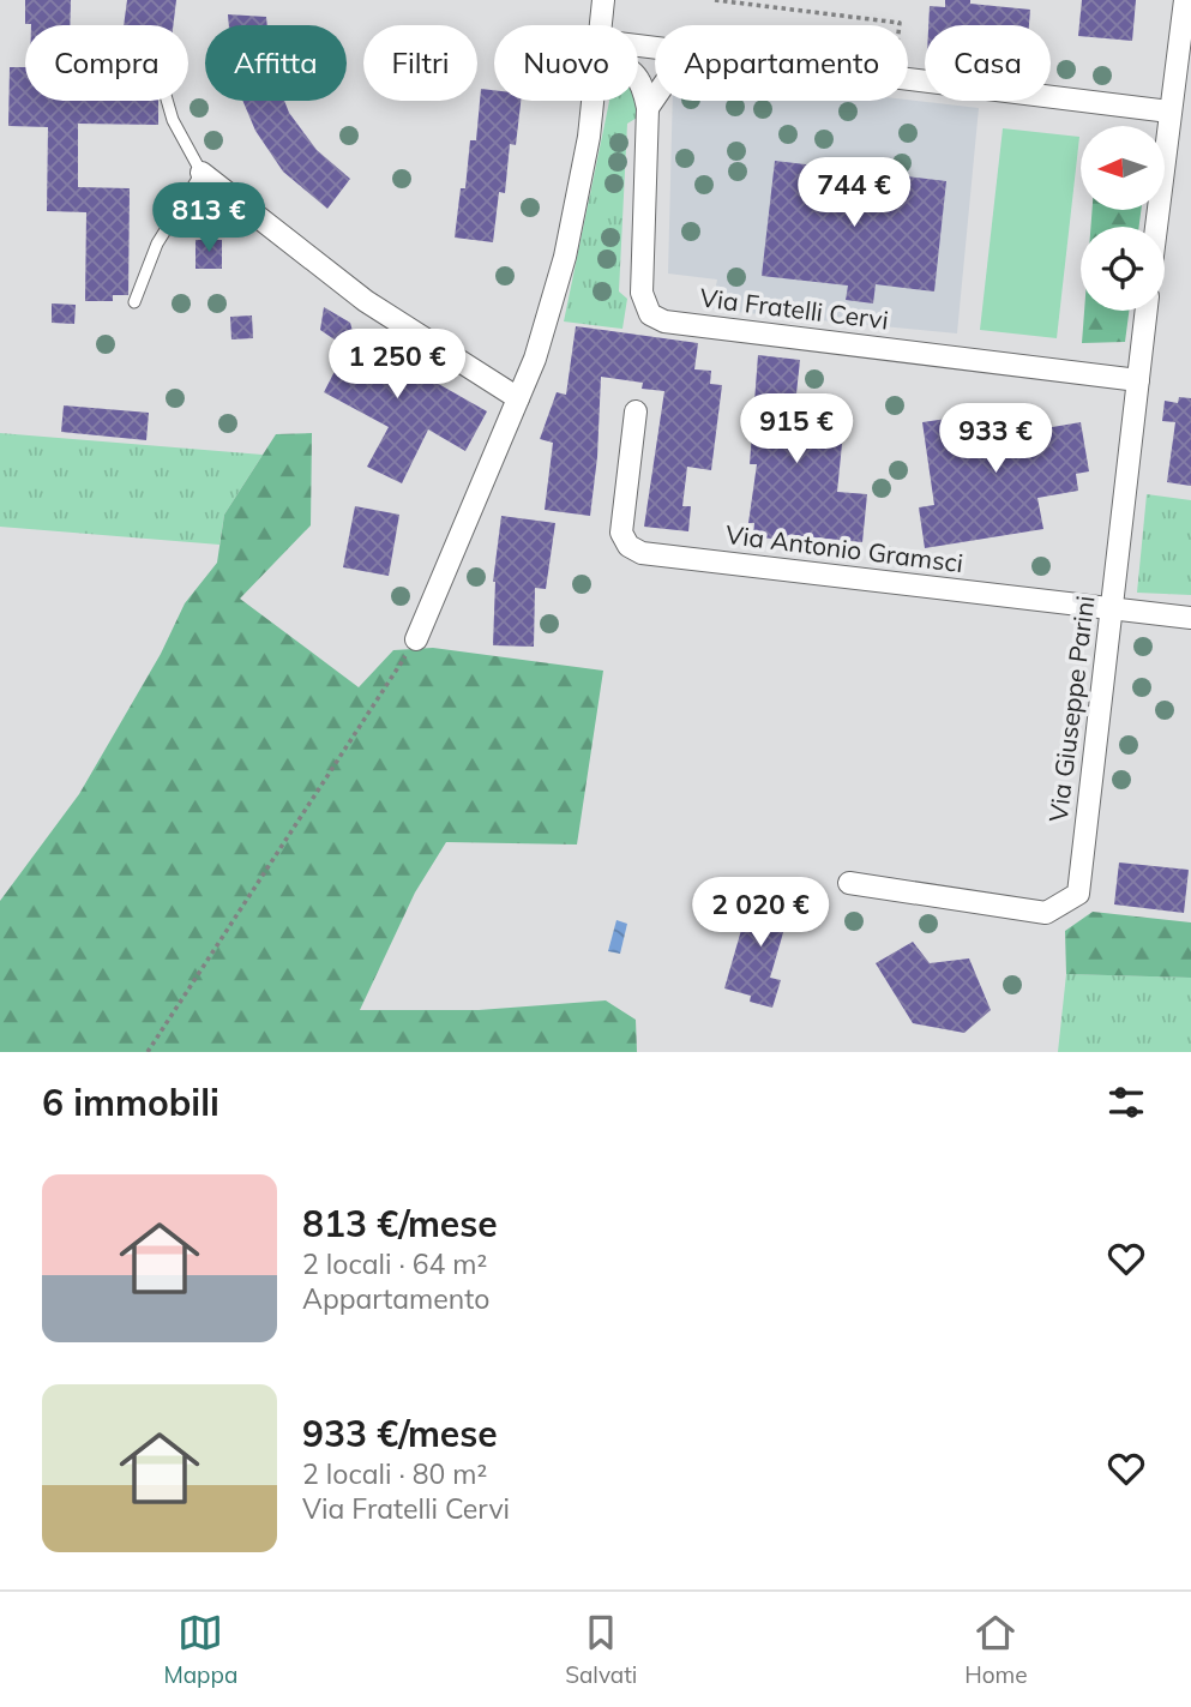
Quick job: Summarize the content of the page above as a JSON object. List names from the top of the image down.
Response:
{
  "streets": {
    "street": ["Via Fratelli Cervi", "Via Antonio Gramsci", "Via Giuseppe Parini"]
  },
  "crossings": [
    ["Via Fratelli Cervi", "Via Giuseppe Parini"],
    ["Via Antonio Gramsci", "Via Giuseppe Parini"]
  ],
  "north": "left",
  "page": {
    "chip": [
      "Compra",
      "Affitta",
      "Filtri",
      "Nuovo",
      "Appartamento",
      "Casa"
    ],
    "price": [
      "744 €",
      "813 €",
      "1 250 €",
      "915 €",
      "933 €",
      "2 020 €"
    ],
    "heading": "6 immobili",
    "list": [
      {
        "name": "813 €/mese",
        "note": "2 locali · 64 m² · Appartamento"
      },
      {
        "name": "933 €/mese",
        "note": "2 locali · 80 m² · Via Fratelli Cervi"
      }
    ],
    "tabs": ["Mappa", "Salvati", "Home"]
  }
}
